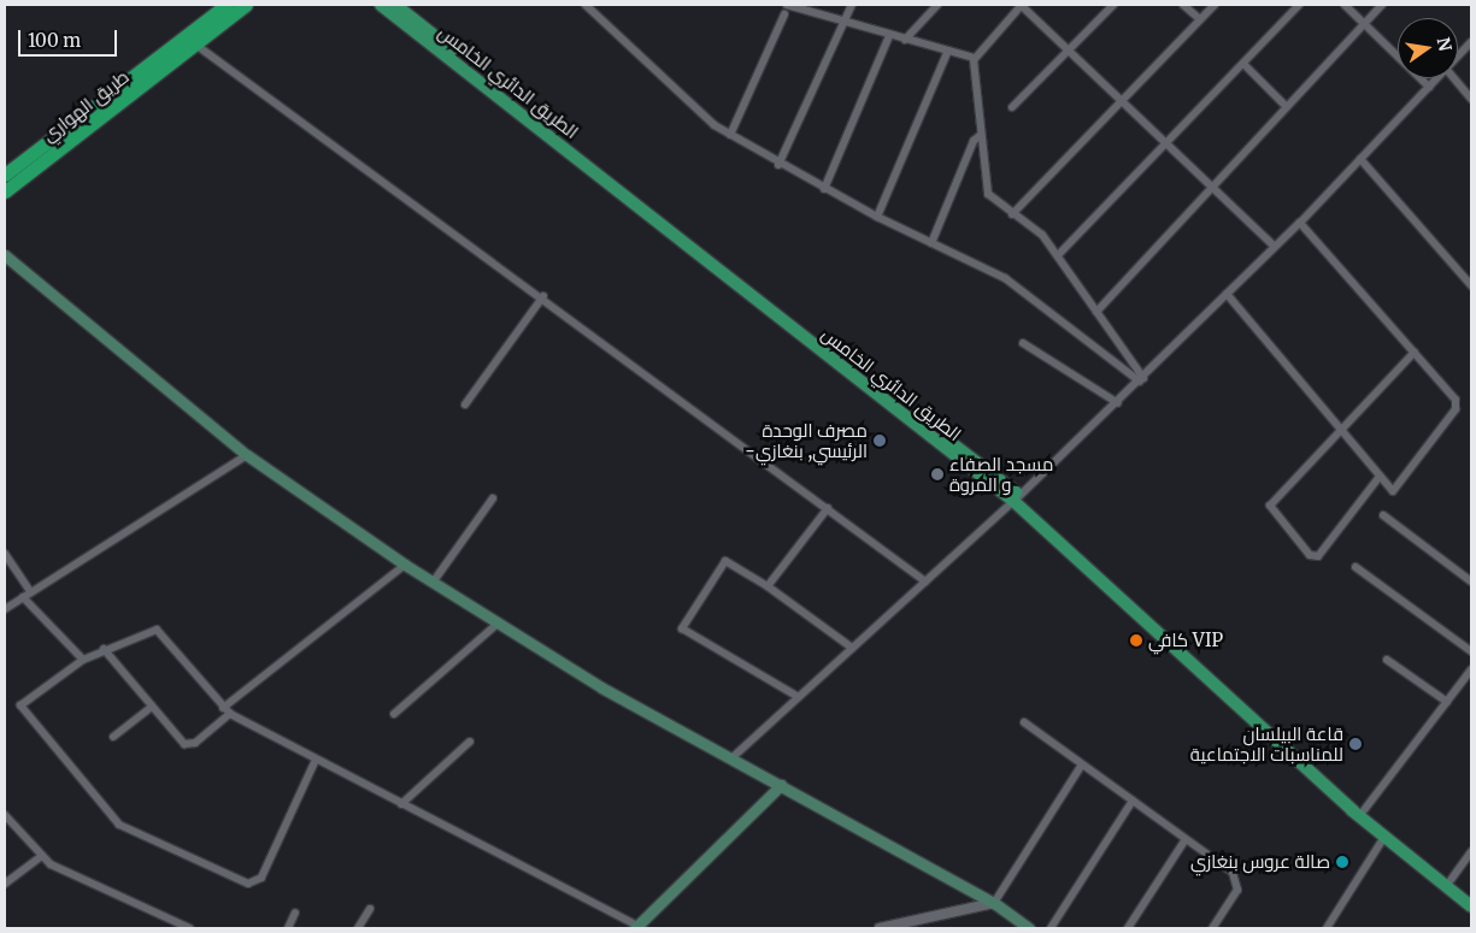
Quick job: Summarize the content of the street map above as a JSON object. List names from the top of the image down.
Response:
{
  "streets": {
    "highway": ["طريق الهواري"],
    "main road": ["الطريق الدائري الخامس"]
  },
  "places": [
    "مصرف الوحدة -الرئيسي, بنغازي",
    "مسجد الصفاء و المروة",
    "كافي VIP",
    "قاعة البيلسان للمناسبات الاجتماعية",
    "صالة عروس بنغازي"
  ],
  "scale_bar": "100 m",
  "north": "right"
}
